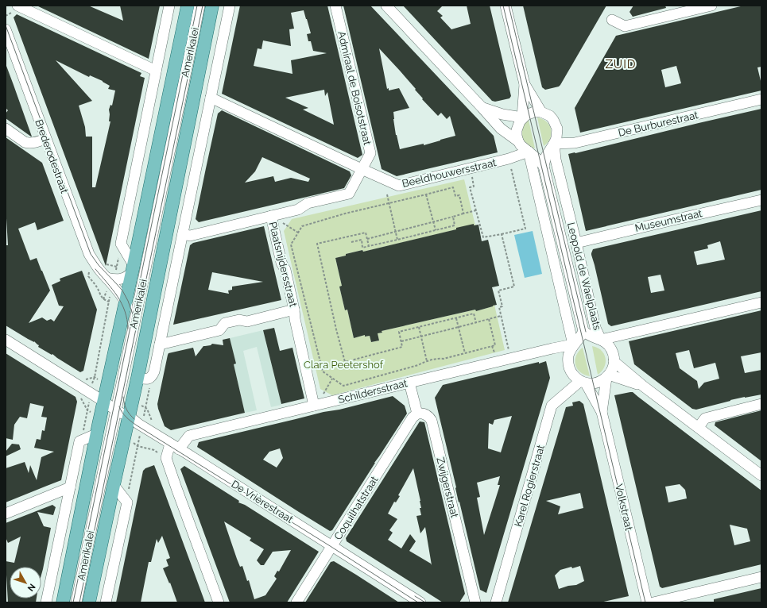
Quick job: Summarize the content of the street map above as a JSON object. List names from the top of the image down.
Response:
{
  "streets": {
    "main road": ["Amerikalei"],
    "street": [
      "Admiraal de Boisotstraat",
      "De Burburestraat",
      "Brederodestraat",
      "Beeldhouwersstraat",
      "Museumstraat",
      "Plaatsnijdersstraat",
      "Leopold de Waelplaats",
      "Schildersstraat",
      "Karel Rogierstraat",
      "Zwijgerstraat",
      "De Vrièrestraat",
      "Volkstraat",
      "Coquilhatstraat"
    ]
  },
  "crossings": [
    ["Amerikalei", "Brederodestraat"],
    ["Amerikalei", "Beeldhouwersstraat"],
    ["Amerikalei", "De Vrièrestraat"],
    ["Admiraal de Boisotstraat", "Beeldhouwersstraat"],
    ["De Burburestraat", "Leopold de Waelplaats"],
    ["Museumstraat", "Leopold de Waelplaats"],
    ["Plaatsnijdersstraat", "Schildersstraat"],
    ["Leopold de Waelplaats", "Schildersstraat"],
    ["Leopold de Waelplaats", "Karel Rogierstraat"],
    ["Leopold de Waelplaats", "Volkstraat"],
    ["Schildersstraat", "Karel Rogierstraat"],
    ["Schildersstraat", "De Vrièrestraat"],
    ["Schildersstraat", "Volkstraat"],
    ["Karel Rogierstraat", "Volkstraat"],
    ["Zwijgerstraat", "Coquilhatstraat"],
    ["De Vrièrestraat", "Coquilhatstraat"]
  ],
  "districts": ["ZUID"],
  "parks": ["Clara Peetershof"],
  "north": "bottom right"
}
